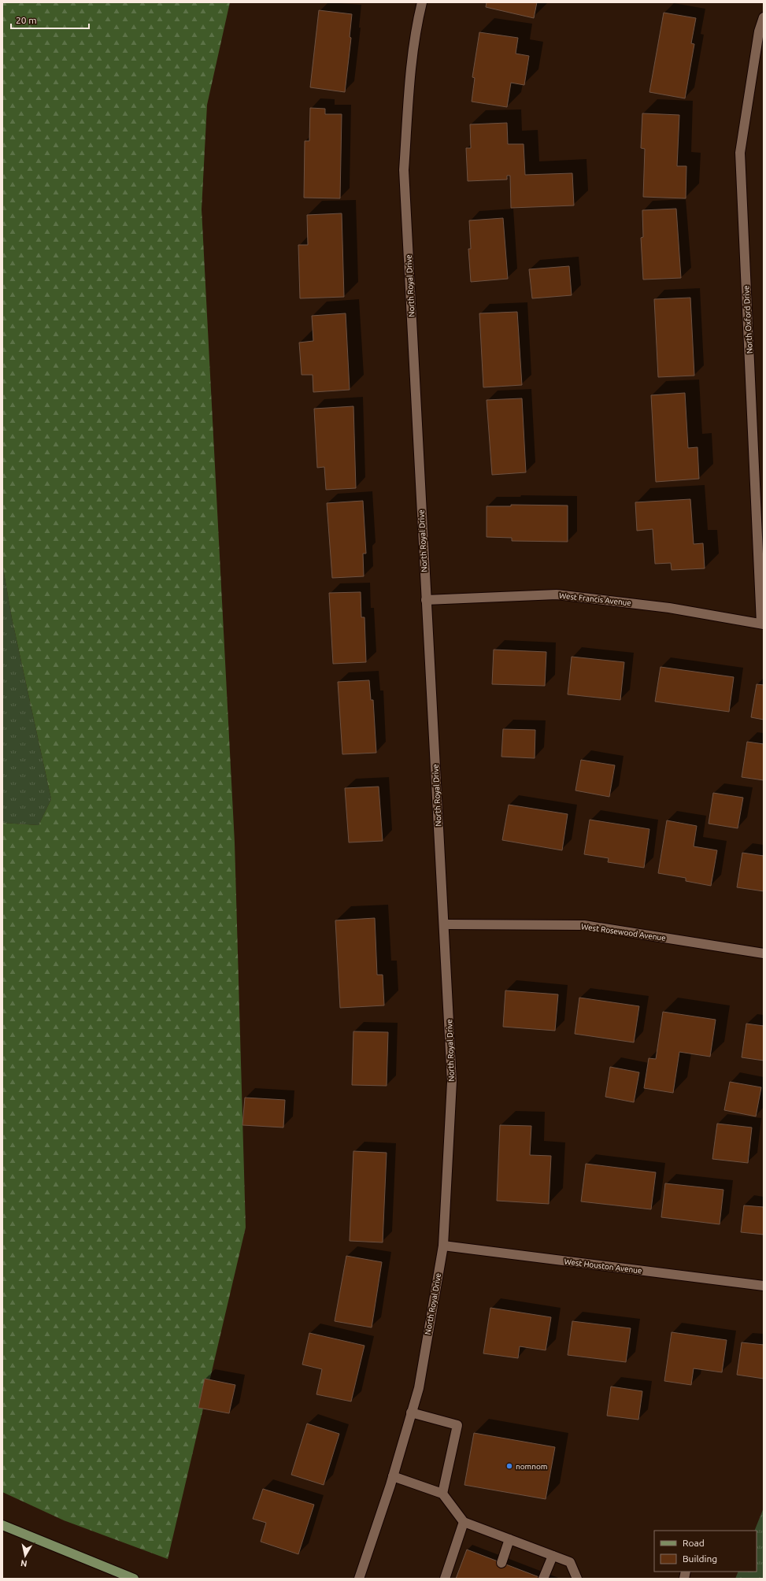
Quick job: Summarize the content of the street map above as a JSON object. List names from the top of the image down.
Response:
{
  "streets": {
    "street": [
      "North Royal Drive",
      "North Oxford Drive",
      "West Francis Avenue",
      "West Rosewood Avenue",
      "West Houston Avenue"
    ]
  },
  "crossings": [
    ["North Royal Drive", "West Francis Avenue"],
    ["North Royal Drive", "West Rosewood Avenue"],
    ["North Royal Drive", "West Houston Avenue"],
    ["North Oxford Drive", "West Francis Avenue"]
  ],
  "places": ["nomnom"],
  "legend": ["Road", "Building"],
  "scale_bar": "20 m",
  "north": "bottom"
}
